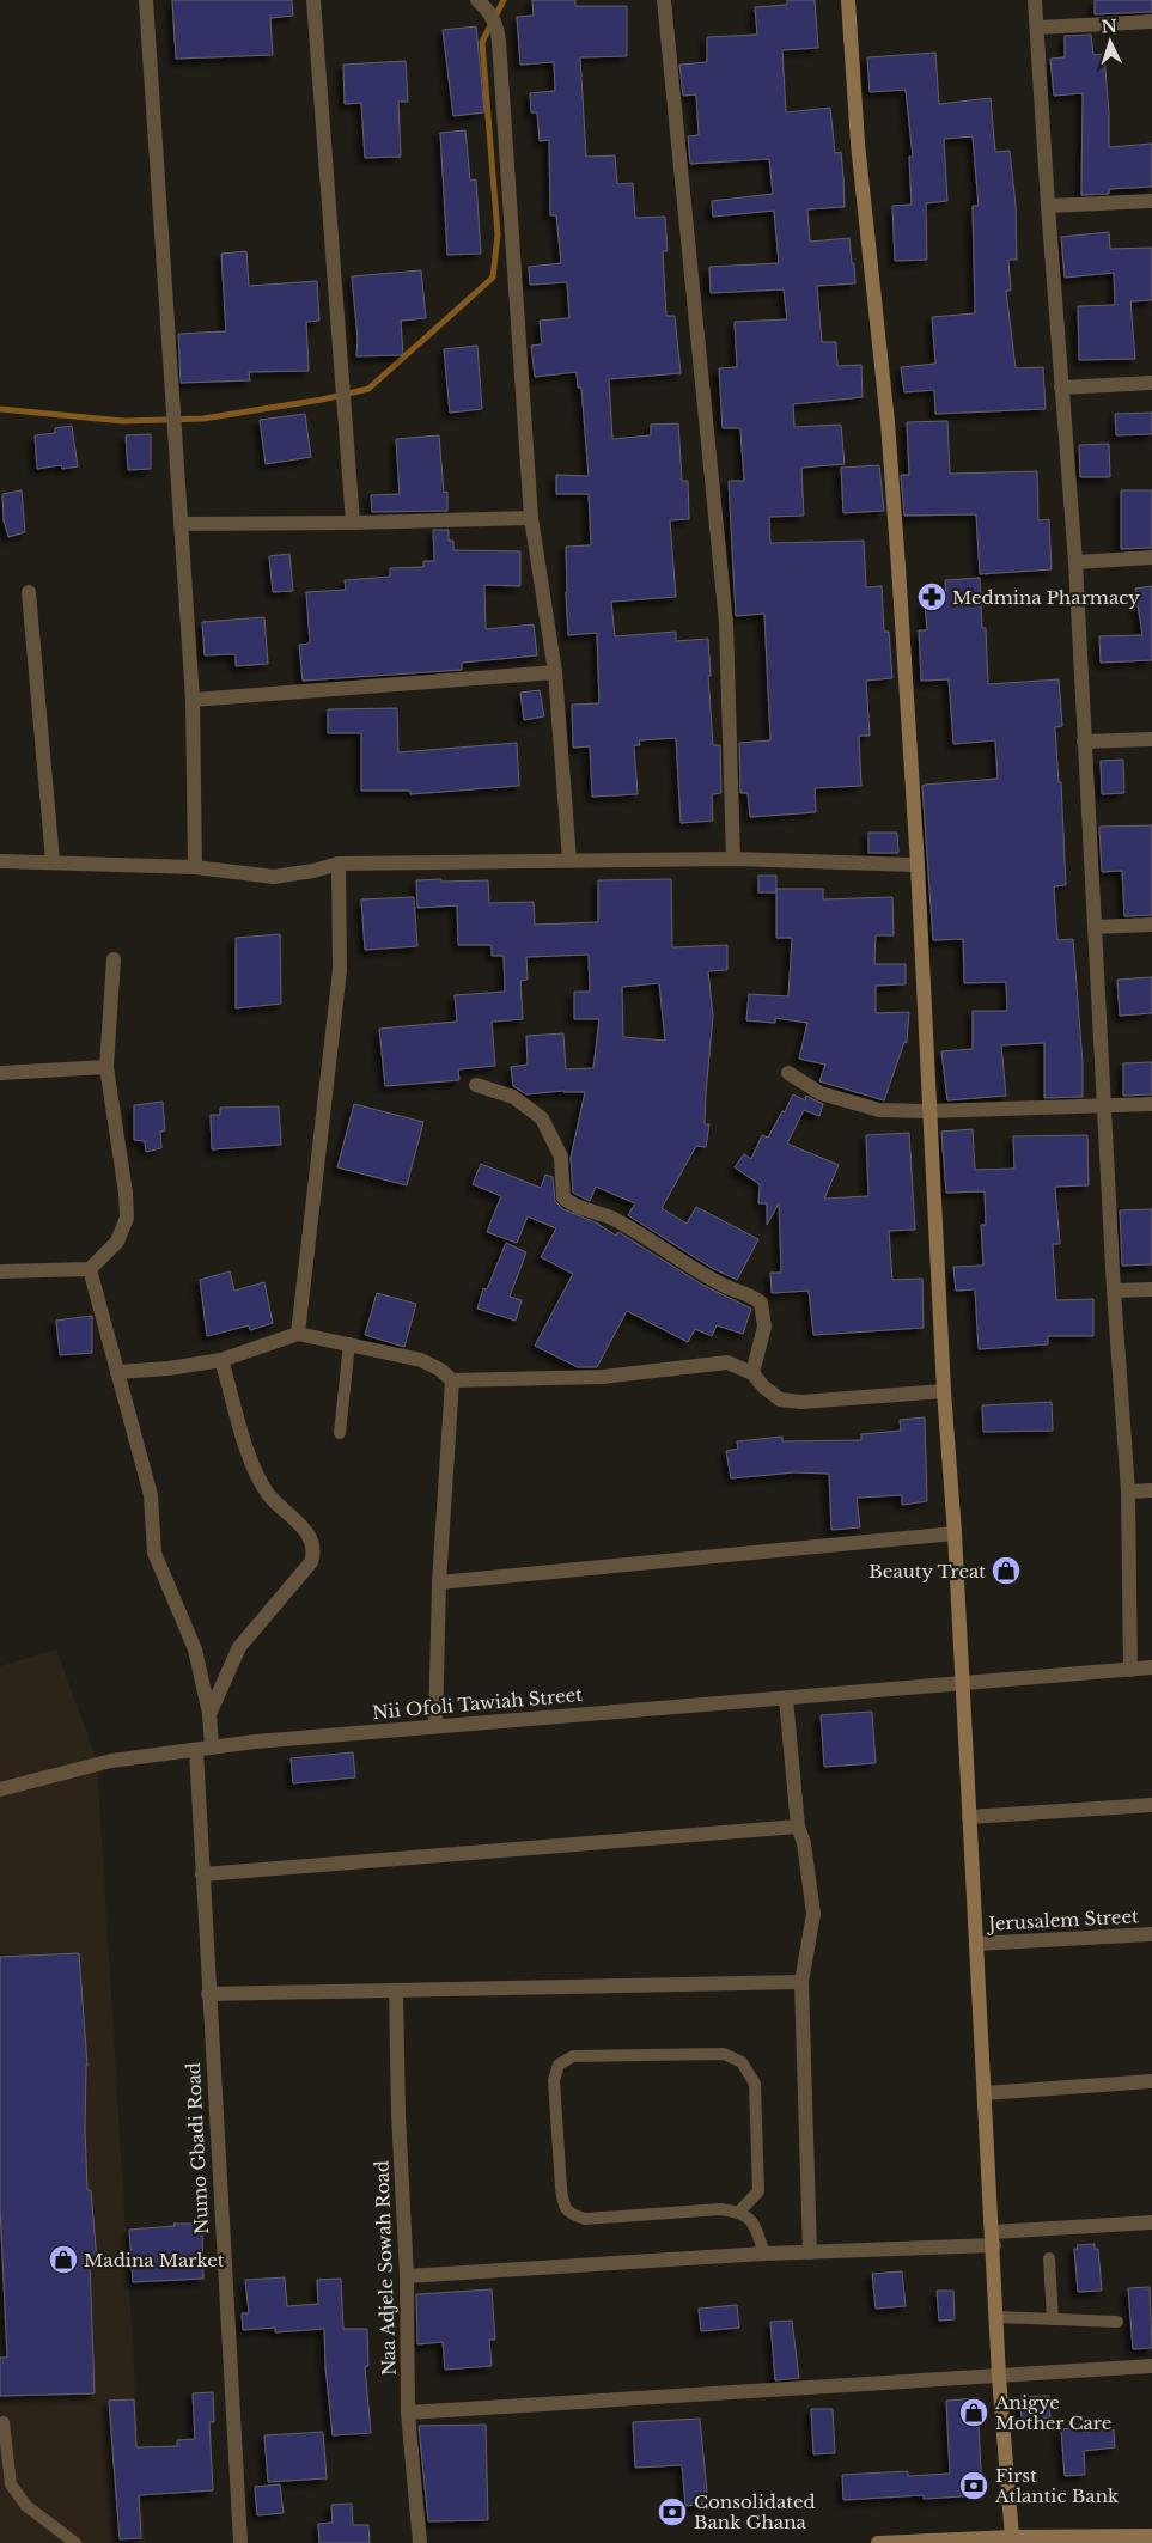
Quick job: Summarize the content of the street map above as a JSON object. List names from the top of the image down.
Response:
{
  "streets": {
    "street": [
      "Nii Ofoli Tawiah Street",
      "Jerusalem Street",
      "Numo Gbadi Road",
      "Naa Adjele Sowah Road"
    ]
  },
  "crossings": [
    ["Nii Ofoli Tawiah Street", "Numo Gbadi Road"]
  ],
  "places": {
    "pharmacy": ["Medmina Pharmacy"],
    "shop": ["Beauty Treat", "Madina Market", "Anigye Mother Care"],
    "bank": ["First Atlantic Bank", "Consolidated Bank Ghana"]
  },
  "north": "top"
}
